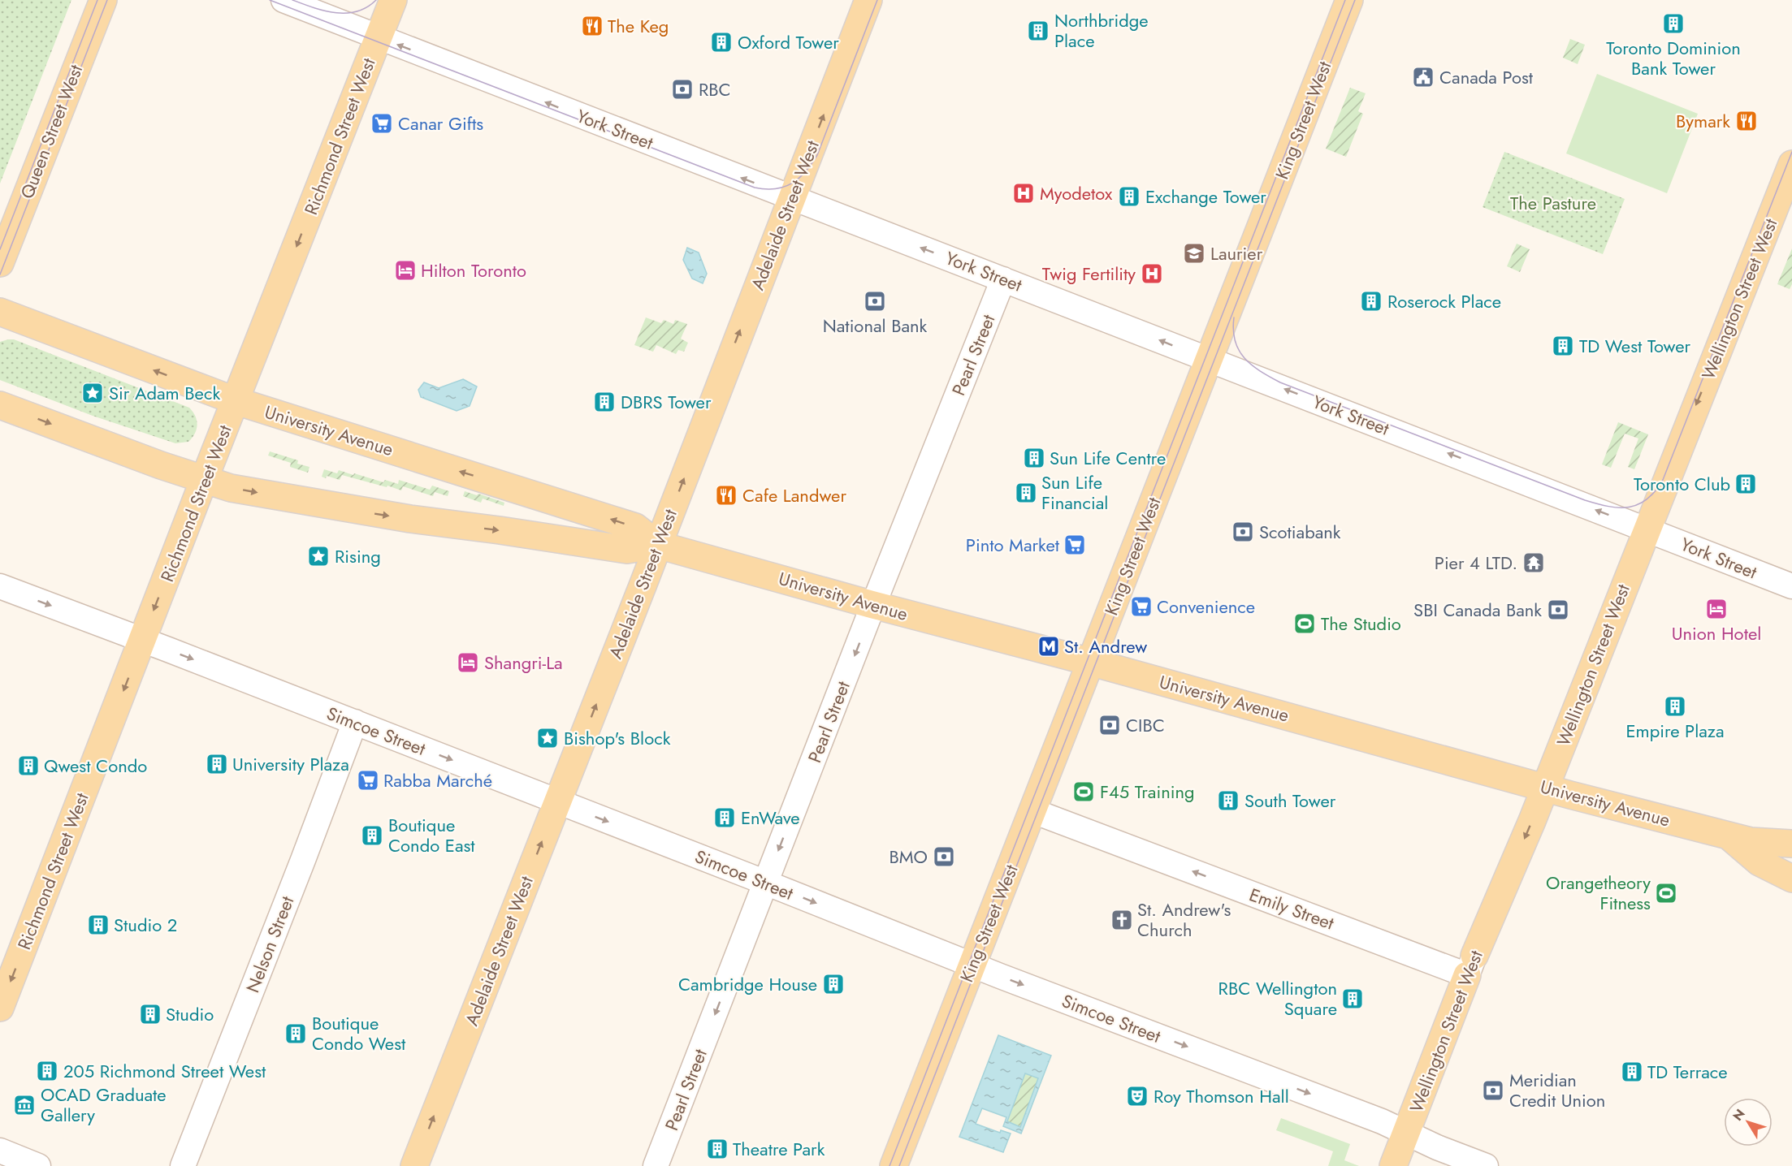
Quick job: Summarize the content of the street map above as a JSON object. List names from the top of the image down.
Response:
{
  "streets": {
    "main road": [
      "King Street West",
      "Queen Street West",
      "Richmond Street West",
      "Adelaide Street West",
      "Wellington Street West",
      "University Avenue"
    ],
    "street": [
      "York Street",
      "Pearl Street",
      "Simcoe Street",
      "Emily Street",
      "Nelson Street"
    ]
  },
  "crossings": [
    ["King Street West", "York Street"],
    ["King Street West", "University Avenue"],
    ["King Street West", "Simcoe Street"],
    ["King Street West", "Emily Street"],
    ["York Street", "Richmond Street West"],
    ["York Street", "Adelaide Street West"],
    ["York Street", "Wellington Street West"],
    ["York Street", "Pearl Street"],
    ["Richmond Street West", "University Avenue"],
    ["Richmond Street West", "Simcoe Street"],
    ["Adelaide Street West", "University Avenue"],
    ["Adelaide Street West", "Simcoe Street"],
    ["Wellington Street West", "University Avenue"],
    ["Wellington Street West", "Simcoe Street"],
    ["Wellington Street West", "Emily Street"],
    ["Pearl Street", "University Avenue"],
    ["Pearl Street", "Simcoe Street"],
    ["Simcoe Street", "Nelson Street"]
  ],
  "one_way": [
    "York Street",
    "Richmond Street West",
    "Adelaide Street West",
    "Wellington Street West",
    "Pearl Street",
    "Simcoe Street",
    "Emily Street"
  ],
  "parks": ["The Pasture"],
  "places": {
    "building": [
      "Toronto Dominion Bank Tower",
      "Northbridge Place",
      "Oxford Tower",
      "Exchange Tower",
      "Roserock Place",
      "TD West Tower",
      "DBRS Tower",
      "Sun Life Centre",
      "Toronto Club",
      "Sun Life Financial",
      "Empire Plaza",
      "University Plaza",
      "Qwest Condo",
      "South Tower",
      "EnWave",
      "Boutique Condo East",
      "Studio 2",
      "Cambridge House",
      "RBC Wellington Square",
      "Studio",
      "Boutique Condo West",
      "205 Richmond Street West",
      "TD Terrace",
      "Theatre Park"
    ],
    "restaurant": ["The Keg", "Bymark", "Cafe Landwer"],
    "public building": ["Canada Post"],
    "bank": [
      "RBC",
      "National Bank",
      "Scotiabank",
      "SBI Canada Bank",
      "CIBC",
      "BMO",
      "Meridian Credit Union"
    ],
    "supermarket": [
      "Canar Gifts",
      "Pinto Market",
      "Convenience",
      "Rabba Marché"
    ],
    "hospital": ["Myodetox", "Twig Fertility"],
    "school or university": ["Laurier"],
    "hotel": ["Hilton Toronto", "Union Hotel", "Shangri-La"],
    "place": ["Sir Adam Beck", "Rising", "Bishop's Block"],
    "temple": ["Pier 4 LTD."],
    "sports": ["The Studio", "F45 Training", "Orangetheory Fitness"],
    "metro station": ["St. Andrew"],
    "church": ["St. Andrew's Church"],
    "theatre": ["Roy Thomson Hall"],
    "museum": ["OCAD Graduate Gallery"]
  },
  "north": "top left"
}
